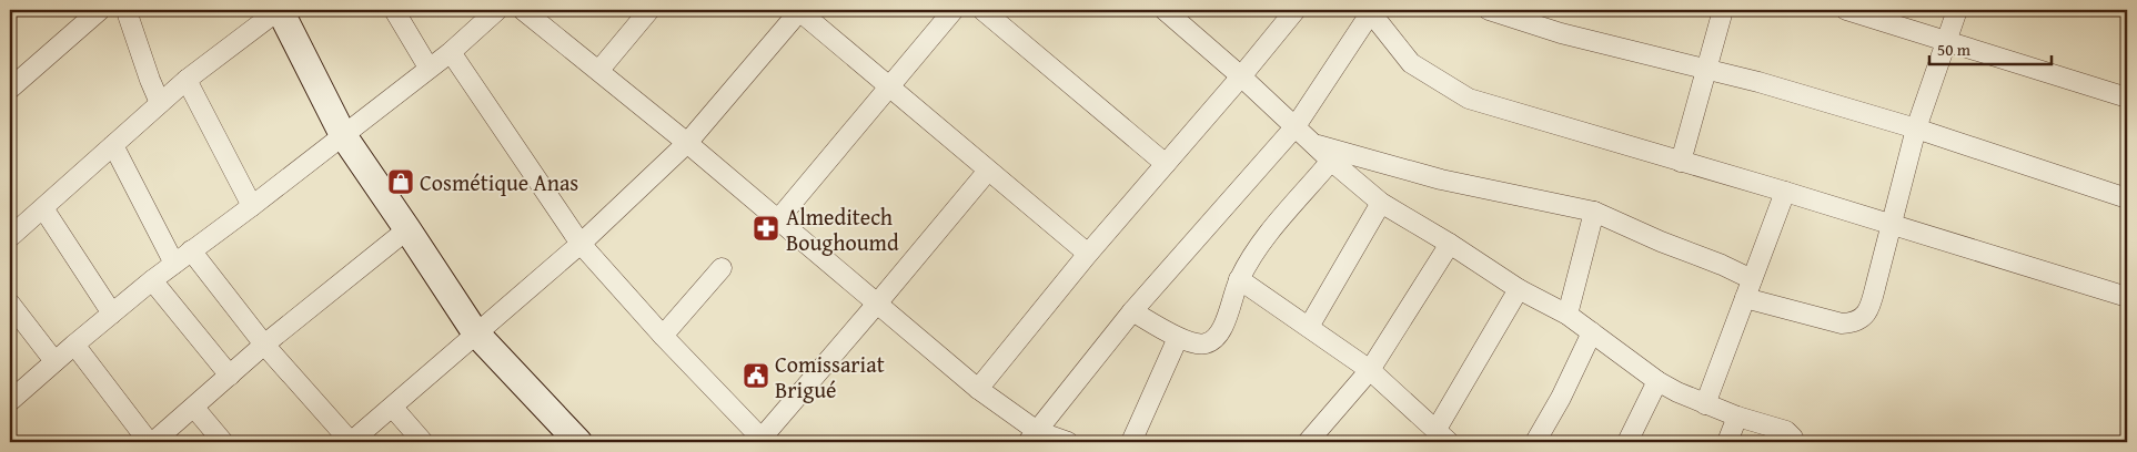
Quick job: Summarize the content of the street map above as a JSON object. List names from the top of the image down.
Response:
{
  "places": {
    "shop": ["Cosmétique Anas"],
    "pharmacy": ["Almeditech Boughoumd"],
    "public building": ["Comissariat Brigué"]
  },
  "scale_bar": "50 m"
}
